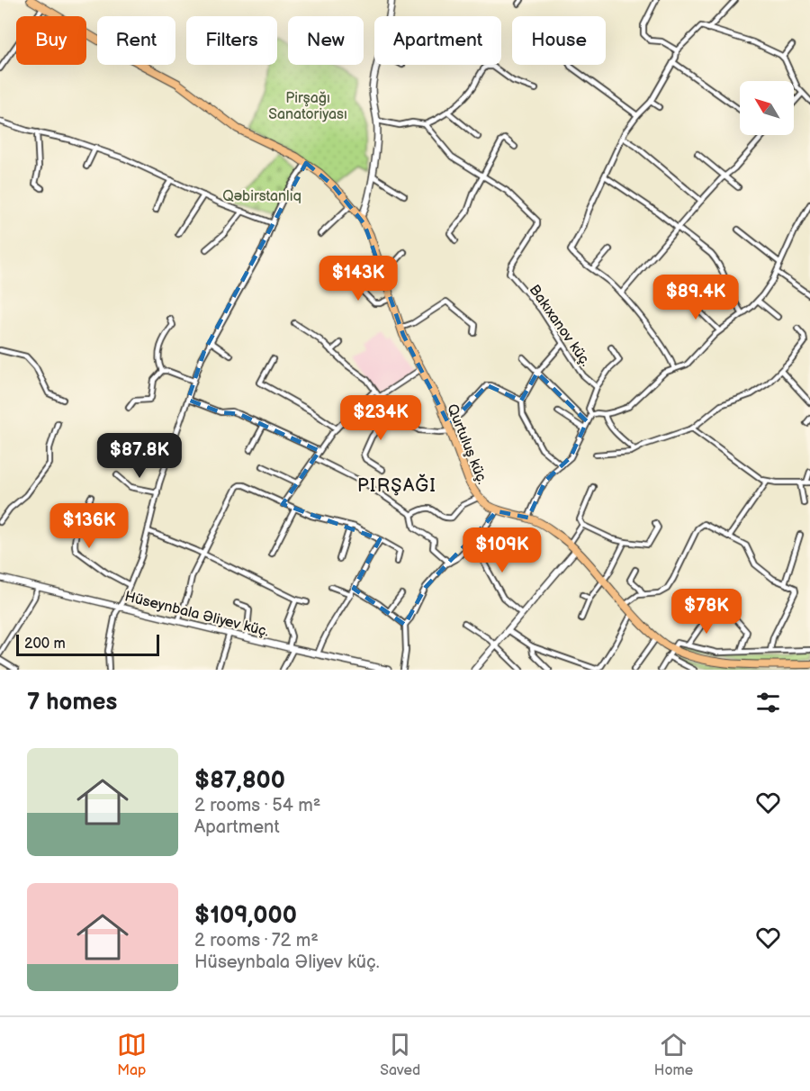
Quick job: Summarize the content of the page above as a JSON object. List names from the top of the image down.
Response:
{
  "streets": {
    "main road": ["Qurtuluş küç."],
    "street": ["Bakıxanov küç.", "Hüseynbala Əliyev küç."]
  },
  "districts": ["PIRŞAĞI"],
  "parks": ["Pirşağı Sanatoriyası", "Qəbirstanlıq"],
  "scale_bar": "200 m",
  "north": "top left",
  "page": {
    "chip": [
      "Buy",
      "Rent",
      "Filters",
      "New",
      "Apartment",
      "House"
    ],
    "price": [
      "$143K",
      "$89.4K",
      "$234K",
      "$87.8K",
      "$136K",
      "$109K",
      "$78K"
    ],
    "scale": "200 m",
    "heading": "7 homes",
    "list": [
      {
        "name": "$87,800",
        "note": "2 rooms · 54 m² · Apartment"
      },
      {
        "name": "$109,000",
        "note": "2 rooms · 72 m² · Hüseynbala Əliyev küç."
      }
    ],
    "tabs": ["Map", "Saved", "Home"]
  }
}
